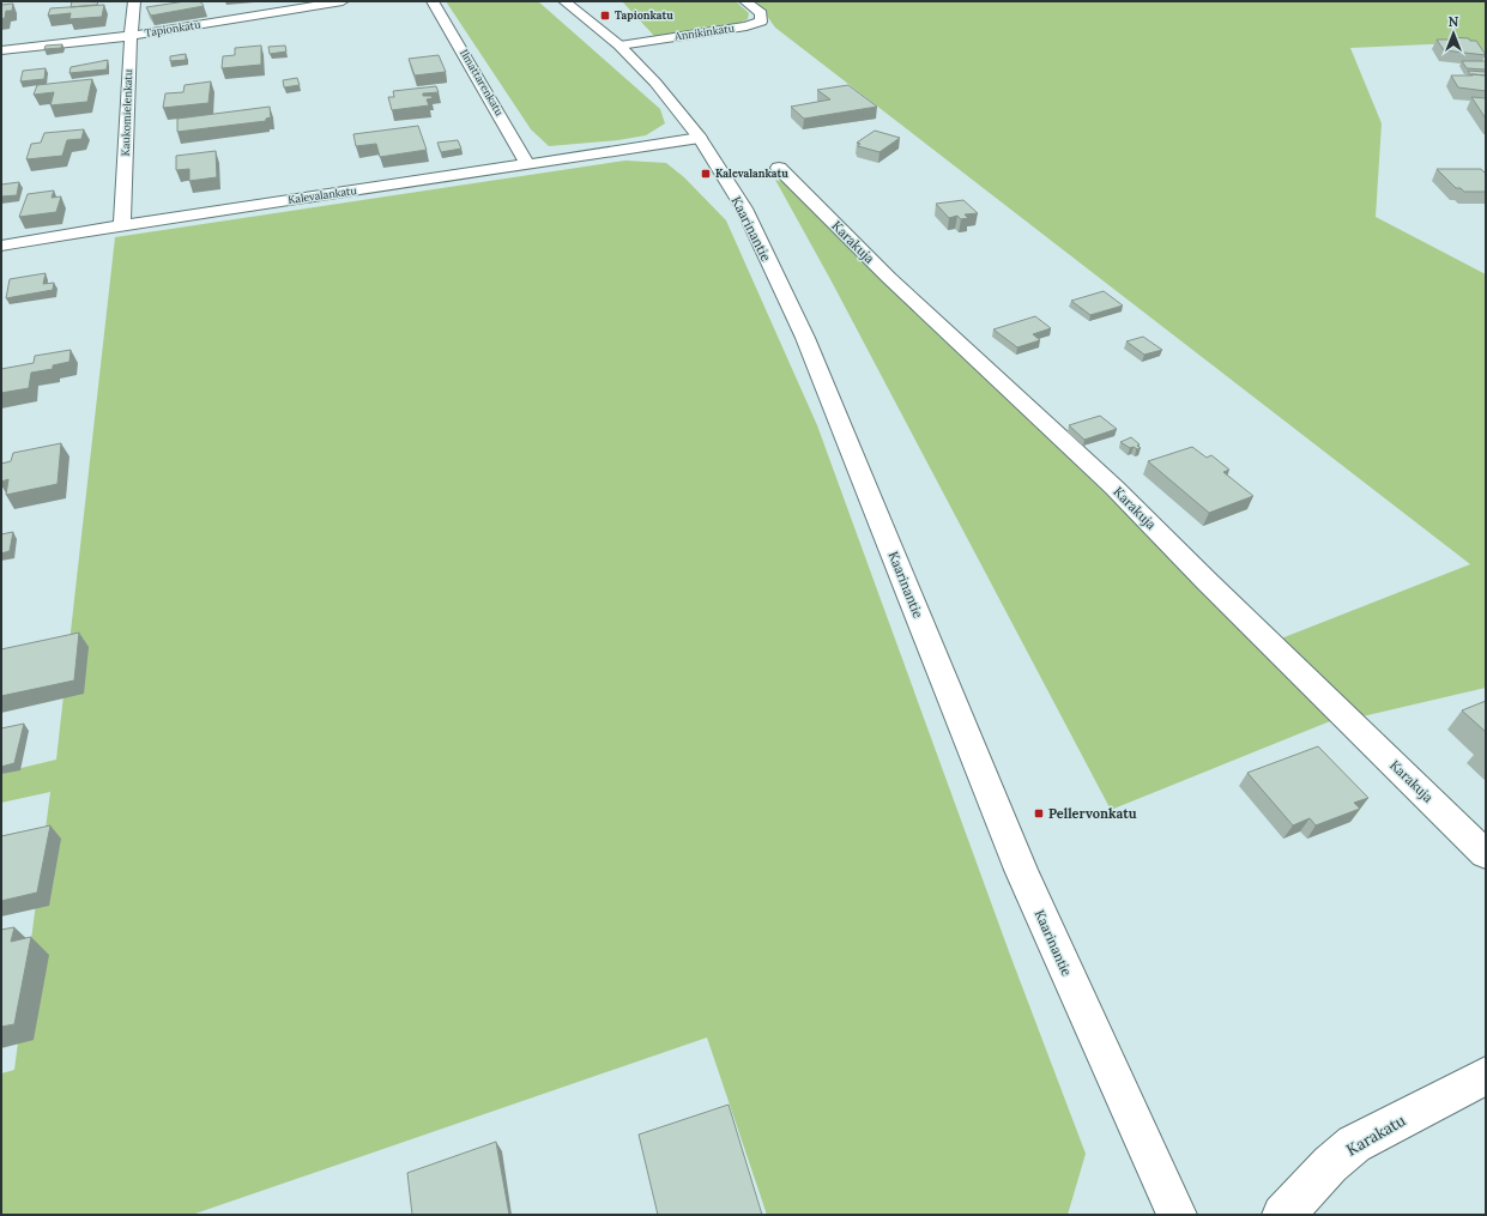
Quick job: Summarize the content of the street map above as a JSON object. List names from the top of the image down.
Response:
{
  "streets": {
    "street": [
      "Tapionkatu",
      "Annikinkatu",
      "Ilmattarenkatu",
      "Kaukomielenkatu",
      "Kalevalankatu",
      "Kaarinantie",
      "Karakuja",
      "Karakatu"
    ]
  },
  "crossings": [
    ["Tapionkatu", "Kaukomielenkatu"],
    ["Annikinkatu", "Kaarinantie"],
    ["Ilmattarenkatu", "Kalevalankatu"],
    ["Kaukomielenkatu", "Kalevalankatu"],
    ["Kalevalankatu", "Kaarinantie"]
  ],
  "places": {
    "transit": ["Tapionkatu", "Kalevalankatu", "Pellervonkatu"]
  },
  "north": "top"
}
